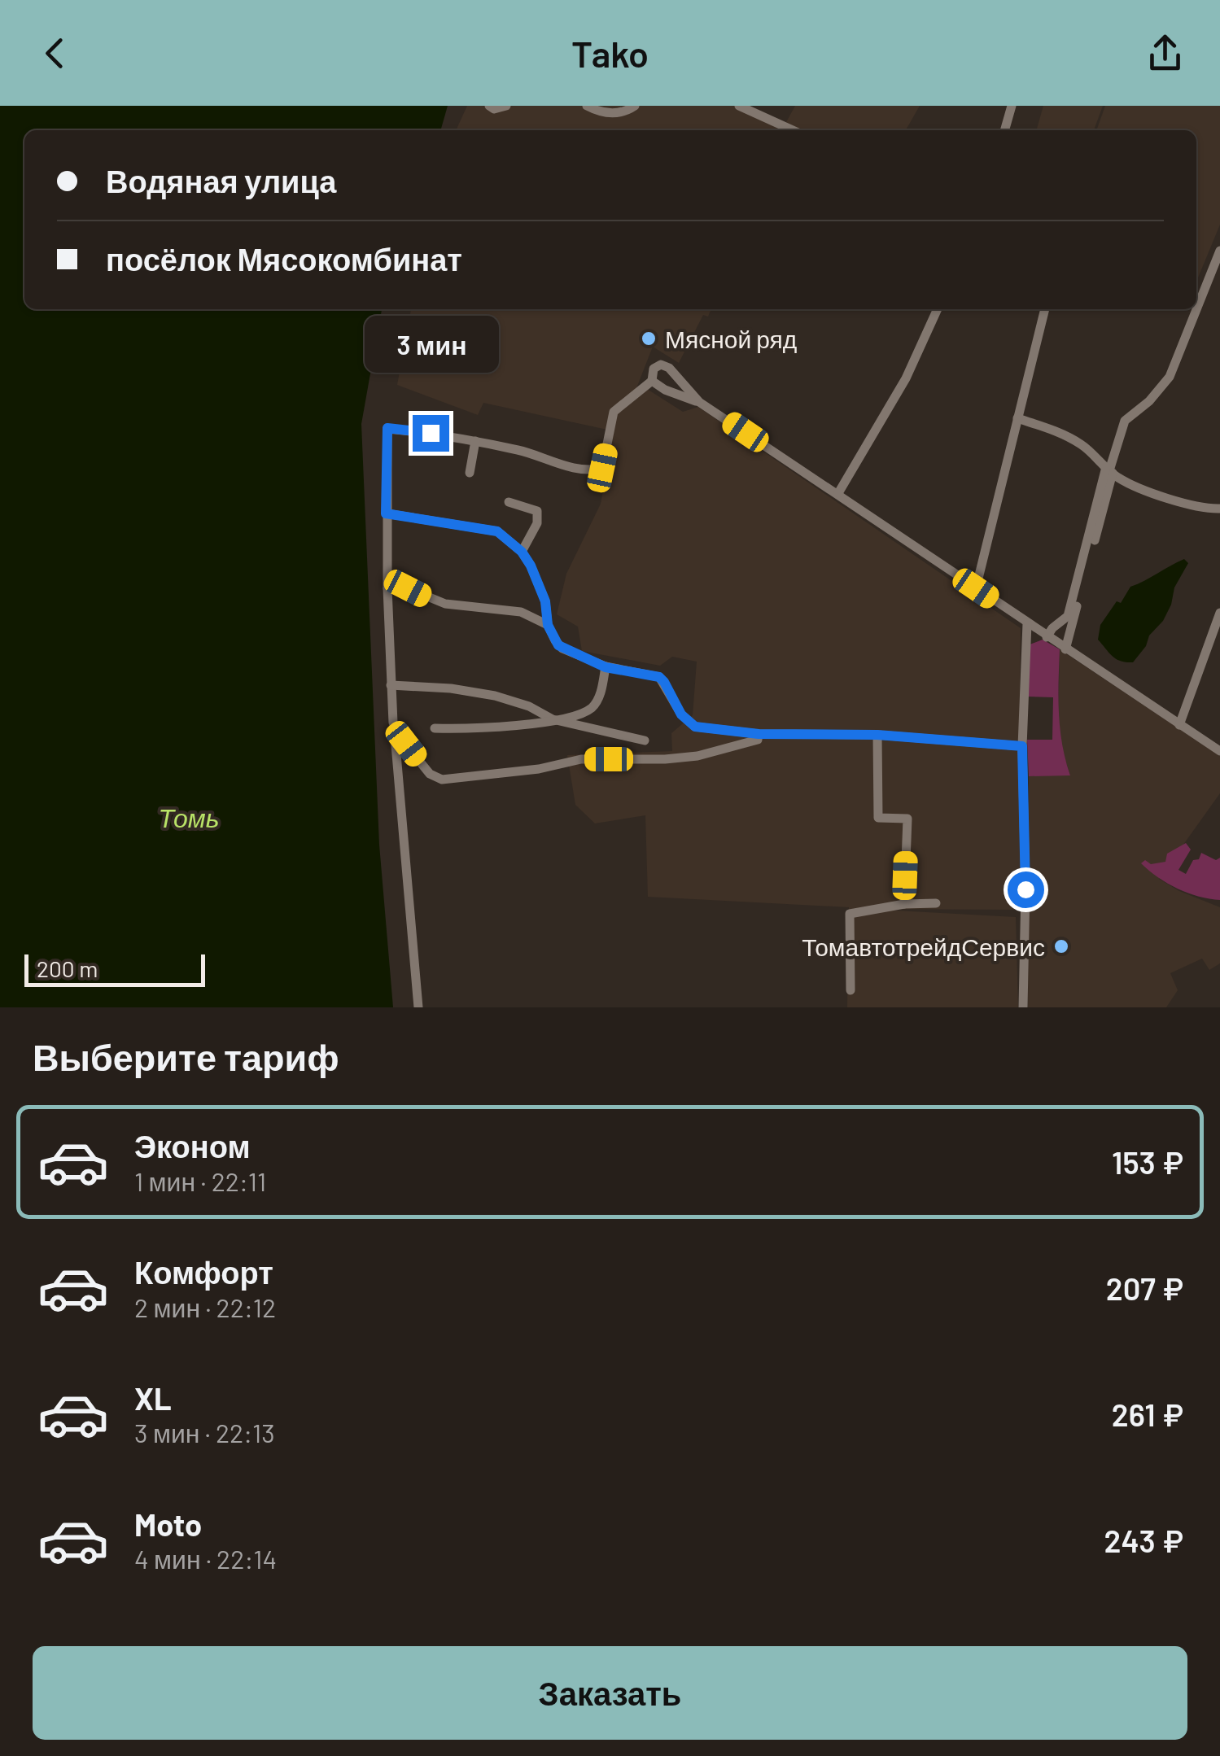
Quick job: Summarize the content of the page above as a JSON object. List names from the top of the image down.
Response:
{
  "water": ["Томь"],
  "places": ["Мясной ряд", "ТомавтотрейдСервис"],
  "scale_bar": "200 m",
  "page": {
    "header": "Tako",
    "banner": ["Водяная улица", "посёлок Мясокомбинат"],
    "bubble": "3 мин",
    "scale": "200 m",
    "heading": "Выберите тариф",
    "list": [
      {
        "name": "Эконом",
        "note": "1 мин · 22:11",
        "value": "153 ₽"
      },
      {
        "name": "Комфорт",
        "note": "2 мин · 22:12",
        "value": "207 ₽"
      },
      {
        "name": "XL",
        "note": "3 мин · 22:13",
        "value": "261 ₽"
      },
      {
        "name": "Moto",
        "note": "4 мин · 22:14",
        "value": "243 ₽"
      }
    ],
    "buttons": "Заказать"
  }
}
